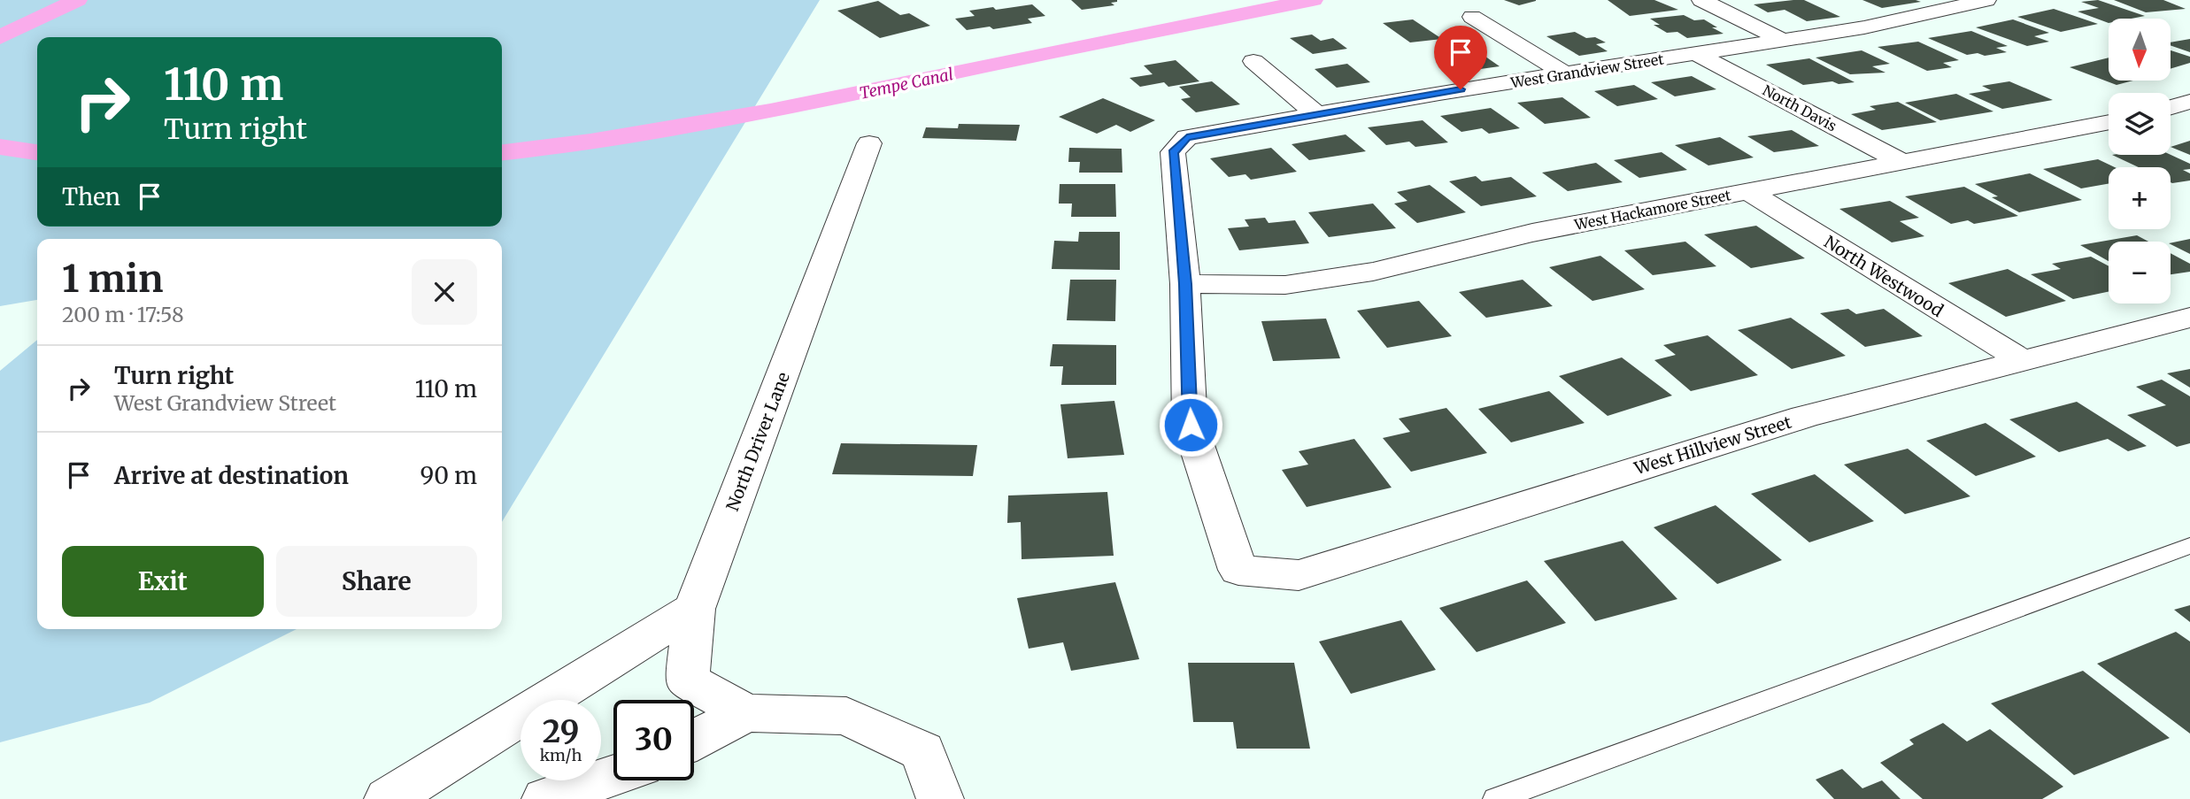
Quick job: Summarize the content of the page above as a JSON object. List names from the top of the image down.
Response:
{
  "streets": {
    "street": [
      "West Grandview Street",
      "North Davis",
      "West Hackamore Street",
      "North Westwood",
      "North Driver Lane",
      "West Hillview Street"
    ]
  },
  "crossings": [
    ["West Grandview Street", "North Davis"],
    ["West Grandview Street", "West Hackamore Street"],
    ["West Grandview Street", "West Hillview Street"],
    ["North Davis", "West Hackamore Street"],
    ["West Hackamore Street", "North Westwood"],
    ["West Hackamore Street", "West Hillview Street"],
    ["North Westwood", "West Hillview Street"]
  ],
  "water": ["Tempe Canal"],
  "north": "bottom",
  "page": {
    "map_buttons": ["+", "−"],
    "turn": ["110 m", "Turn right"],
    "then": "Then",
    "heading": ["1 min", "200 m · 17:58"],
    "list": [
      {
        "name": "Turn right",
        "note": "West Grandview Street",
        "value": "110 m"
      },
      {
        "name": "Arrive at destination",
        "value": "90 m"
      }
    ],
    "buttons": ["Exit", "Share"],
    "speed": "29 km/h",
    "limit": "30"
  }
}
